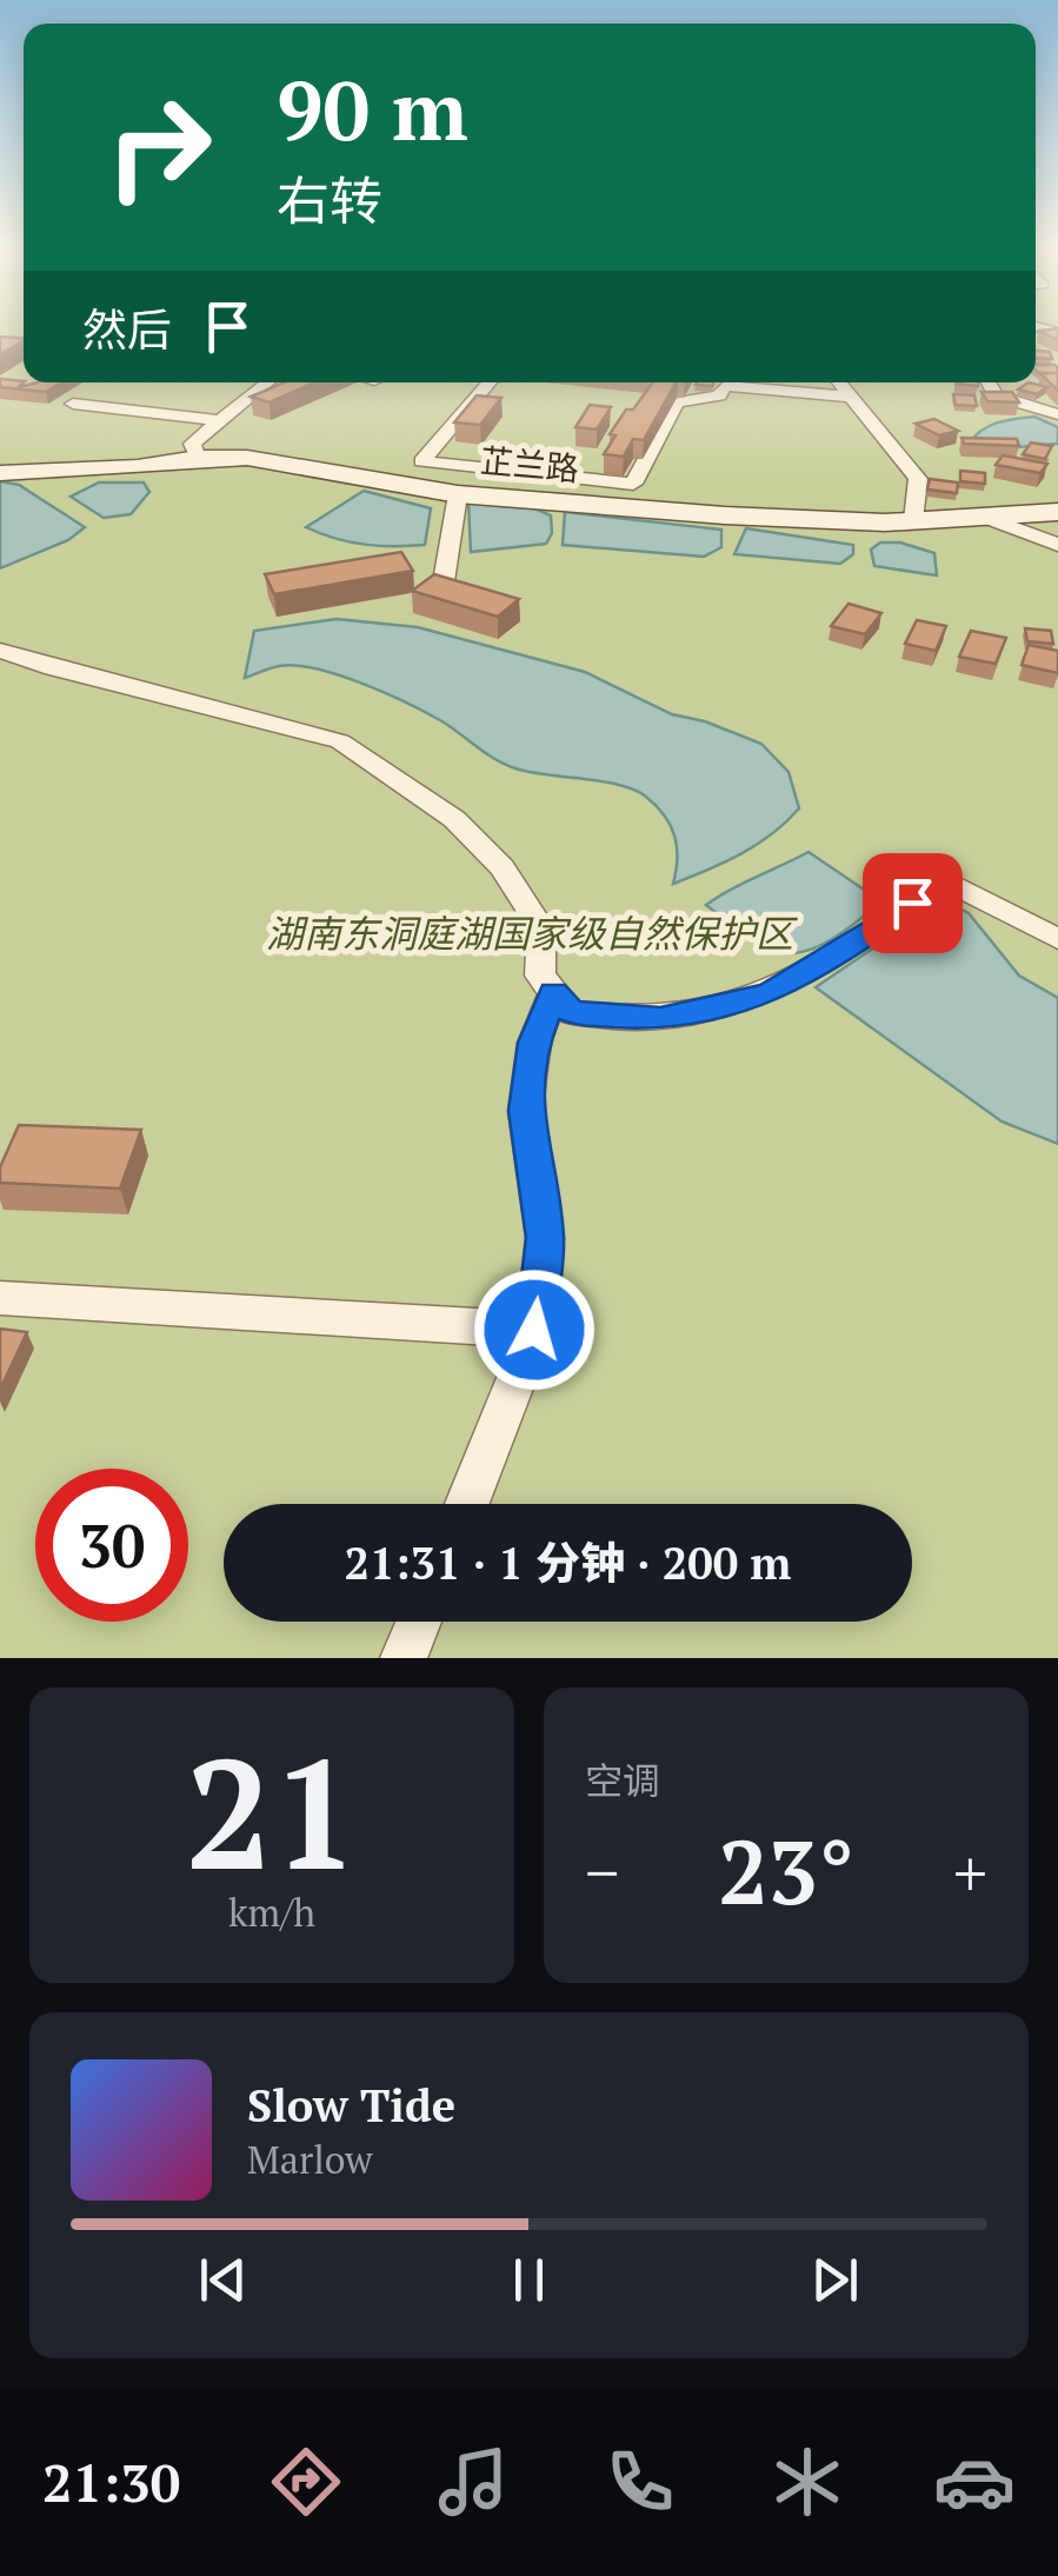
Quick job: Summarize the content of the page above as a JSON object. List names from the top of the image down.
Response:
{
  "streets": {
    "street": ["芷兰路"]
  },
  "parks": ["湖南东洞庭湖国家级自然保护区"],
  "page": {
    "turn": ["90 m", "右转"],
    "then": "然后",
    "limit": "30",
    "trip": "21:31 · 1 分钟 · 200 m",
    "tile": [
      ["21", "km/h"],
      "空调"
    ],
    "heat": ["−", "23°", "+"],
    "song": ["Slow Tide", "Marlow"],
    "tabs": "21:30"
  }
}
